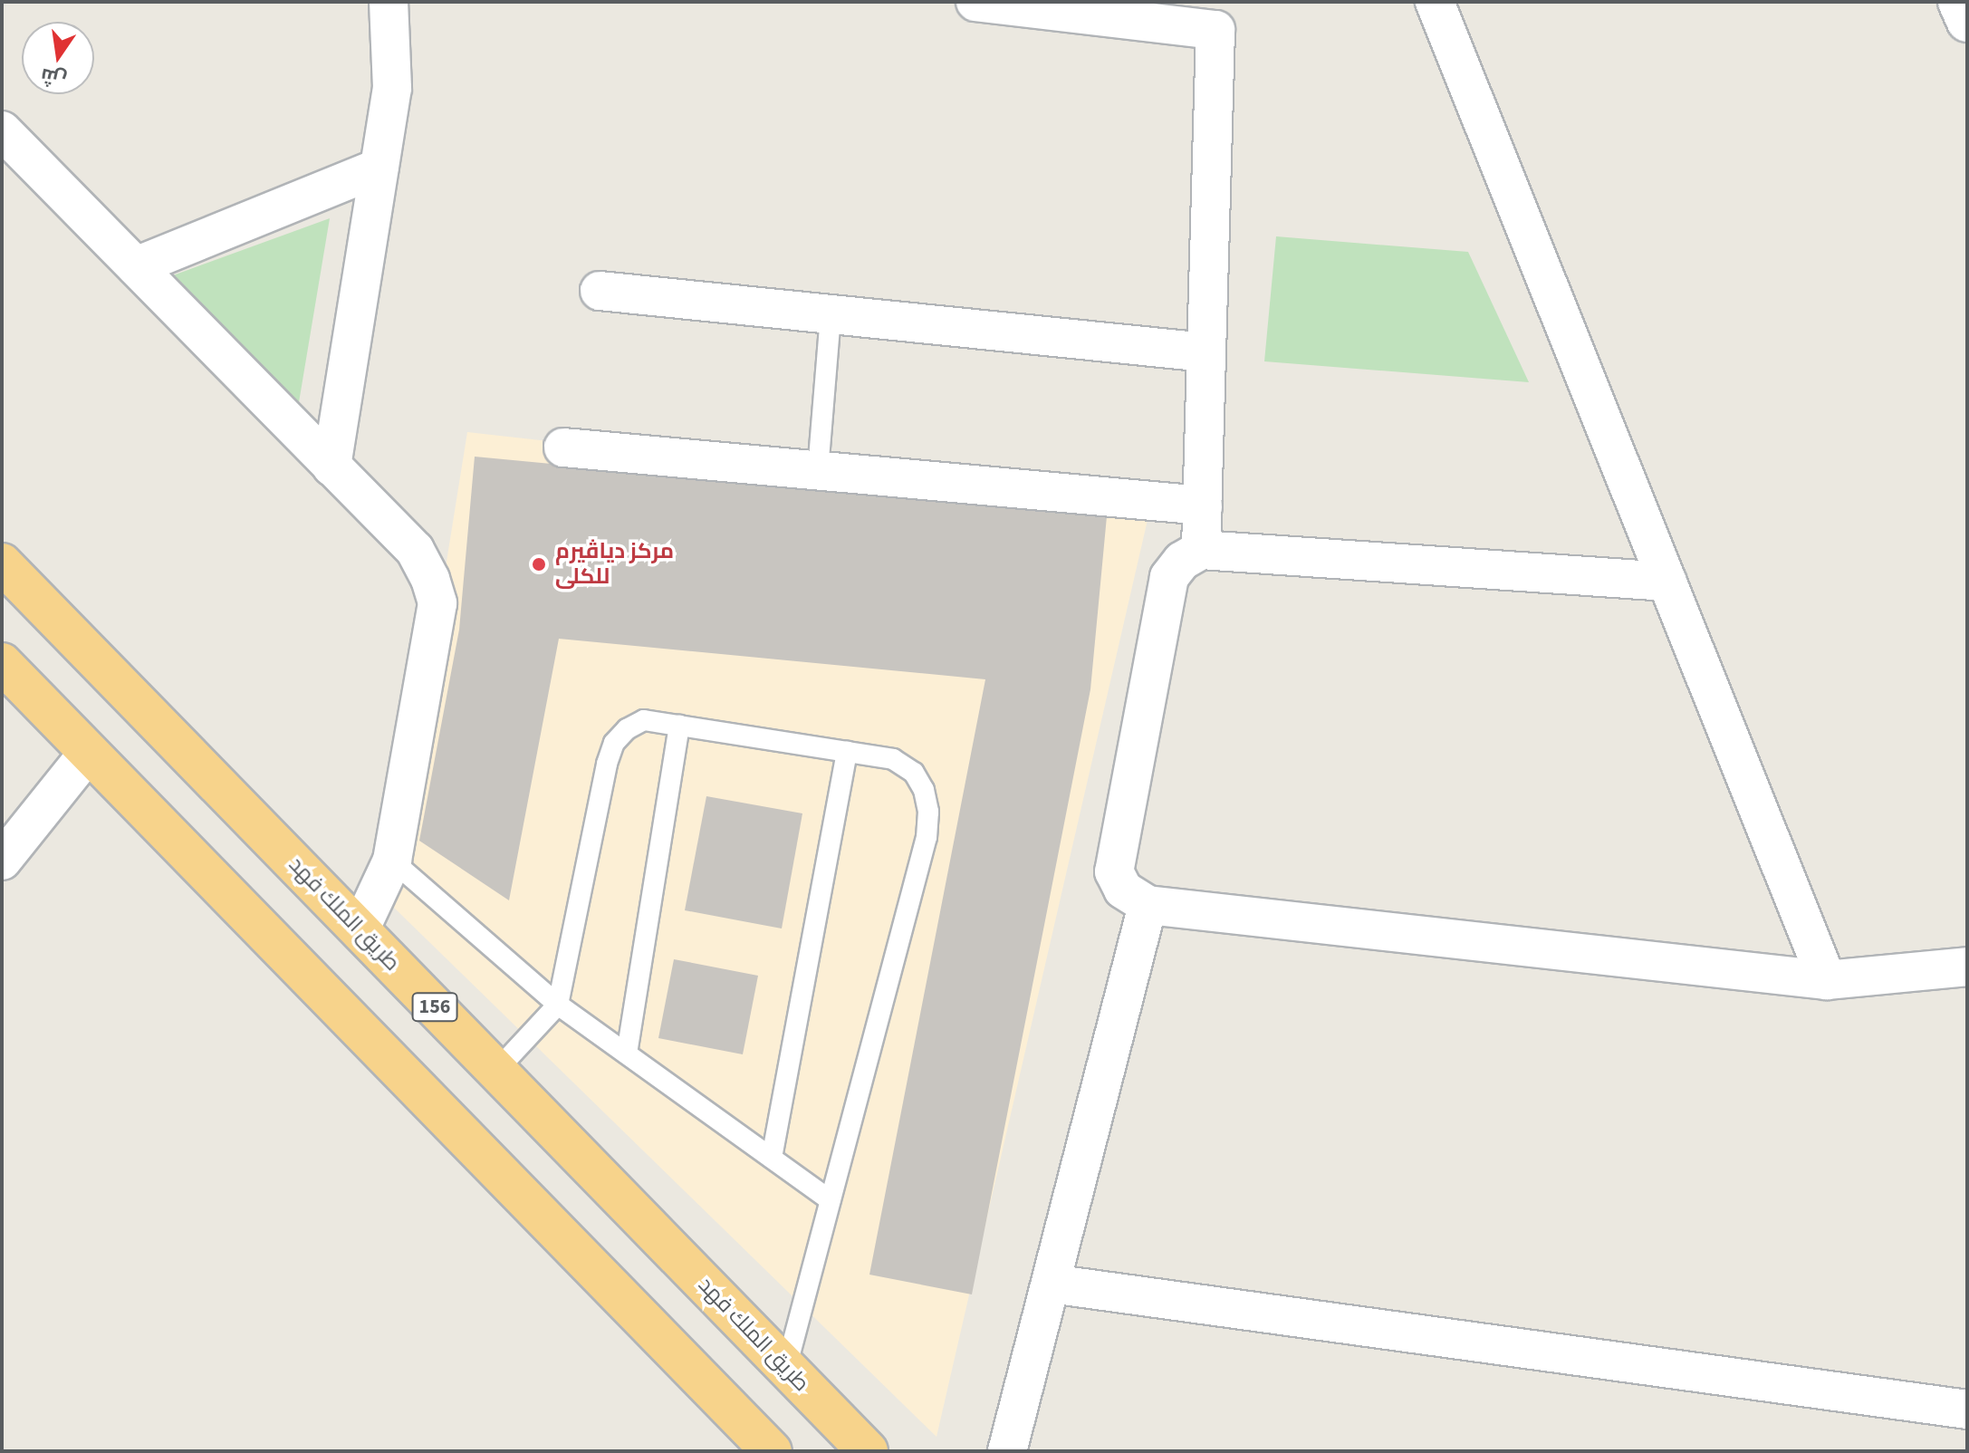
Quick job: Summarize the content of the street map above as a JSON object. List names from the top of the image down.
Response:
{
  "streets": {
    "highway": ["طريق الملك فهد", "156"]
  },
  "places": ["مركز دياڤيرم للكلى"],
  "north": "bottom"
}
